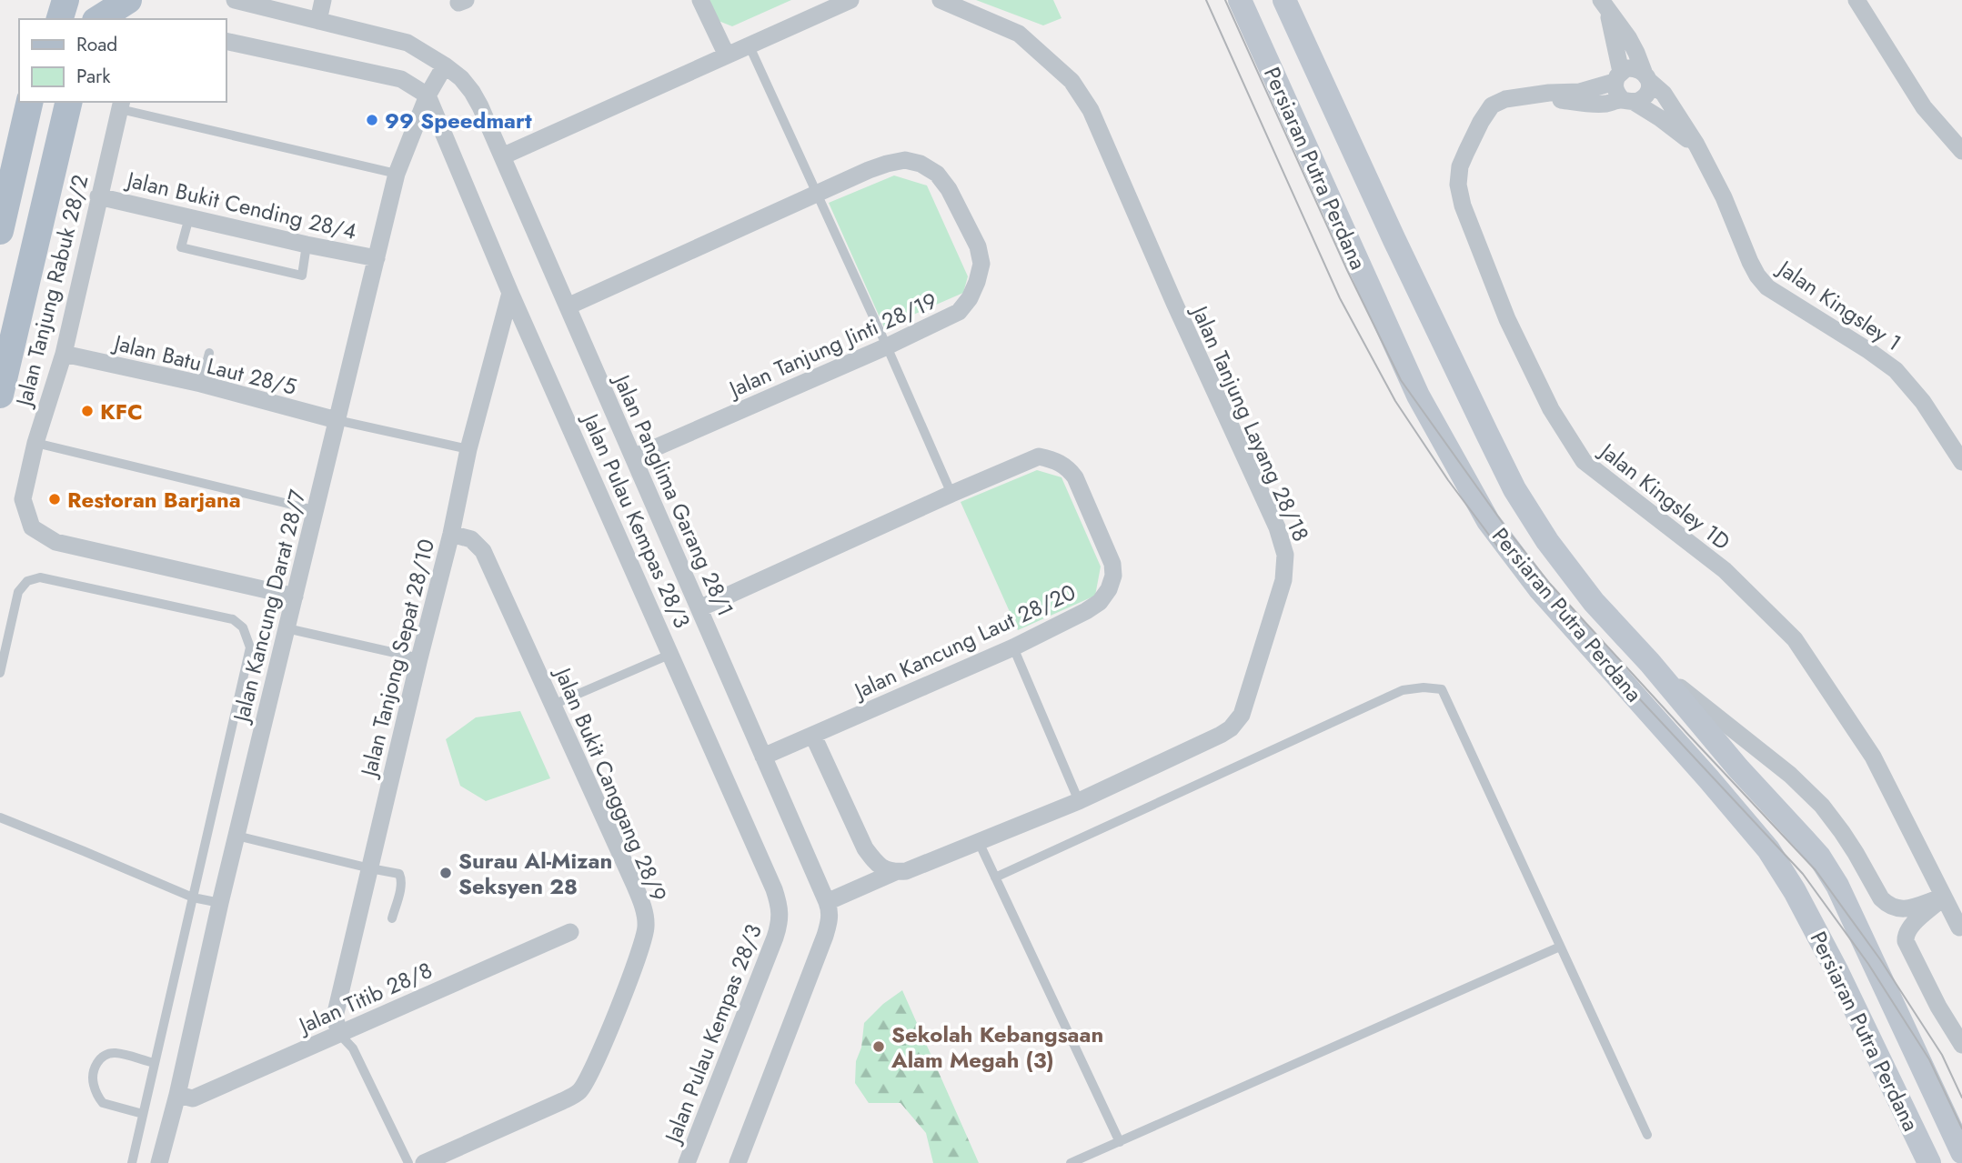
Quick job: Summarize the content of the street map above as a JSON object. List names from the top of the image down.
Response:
{
  "streets": {
    "main road": ["Persiaran Putra Perdana"],
    "street": [
      "Jalan Bukit Cending 28/4",
      "Jalan Tanjung Rabuk 28/2",
      "Jalan Kingsley 1",
      "Jalan Tanjung Jinti 28/19",
      "Jalan Batu Laut 28/5",
      "Jalan Tanjung Layang 28/18",
      "Jalan Panglima Garang 28/1",
      "Jalan Kingsley 1D",
      "Jalan Pulau Kempas 28/3",
      "Jalan Kancung Darat 28/7",
      "Jalan Kancung Laut 28/20",
      "Jalan Tanjong Sepat 28/10",
      "Jalan Bukit Canggang 28/9",
      "Jalan Titib 28/8"
    ]
  },
  "crossings": [
    ["Jalan Bukit Cending 28/4", "Jalan Tanjung Rabuk 28/2"],
    ["Jalan Bukit Cending 28/4", "Jalan Kancung Darat 28/7"],
    ["Jalan Tanjung Rabuk 28/2", "Jalan Batu Laut 28/5"],
    ["Jalan Tanjung Rabuk 28/2", "Jalan Kancung Darat 28/7"],
    ["Jalan Kingsley 1", "Jalan Kingsley 1D"],
    ["Jalan Tanjung Jinti 28/19", "Jalan Panglima Garang 28/1"],
    ["Jalan Batu Laut 28/5", "Jalan Kancung Darat 28/7"],
    ["Jalan Tanjung Layang 28/18", "Jalan Panglima Garang 28/1"],
    ["Jalan Panglima Garang 28/1", "Jalan Kancung Darat 28/7"],
    ["Jalan Panglima Garang 28/1", "Jalan Kancung Laut 28/20"],
    ["Jalan Pulau Kempas 28/3", "Jalan Kancung Darat 28/7"],
    ["Jalan Pulau Kempas 28/3", "Jalan Tanjong Sepat 28/10"],
    ["Jalan Kancung Darat 28/7", "Jalan Titib 28/8"],
    ["Jalan Tanjong Sepat 28/10", "Jalan Bukit Canggang 28/9"],
    ["Jalan Tanjong Sepat 28/10", "Jalan Titib 28/8"]
  ],
  "places": [
    "99 Speedmart",
    "KFC",
    "Restoran Barjana",
    "Surau Al-Mizan Seksyen 28",
    "Sekolah Kebangsaan Alam Megah (3)"
  ],
  "legend": ["Road", "Park"]
}
